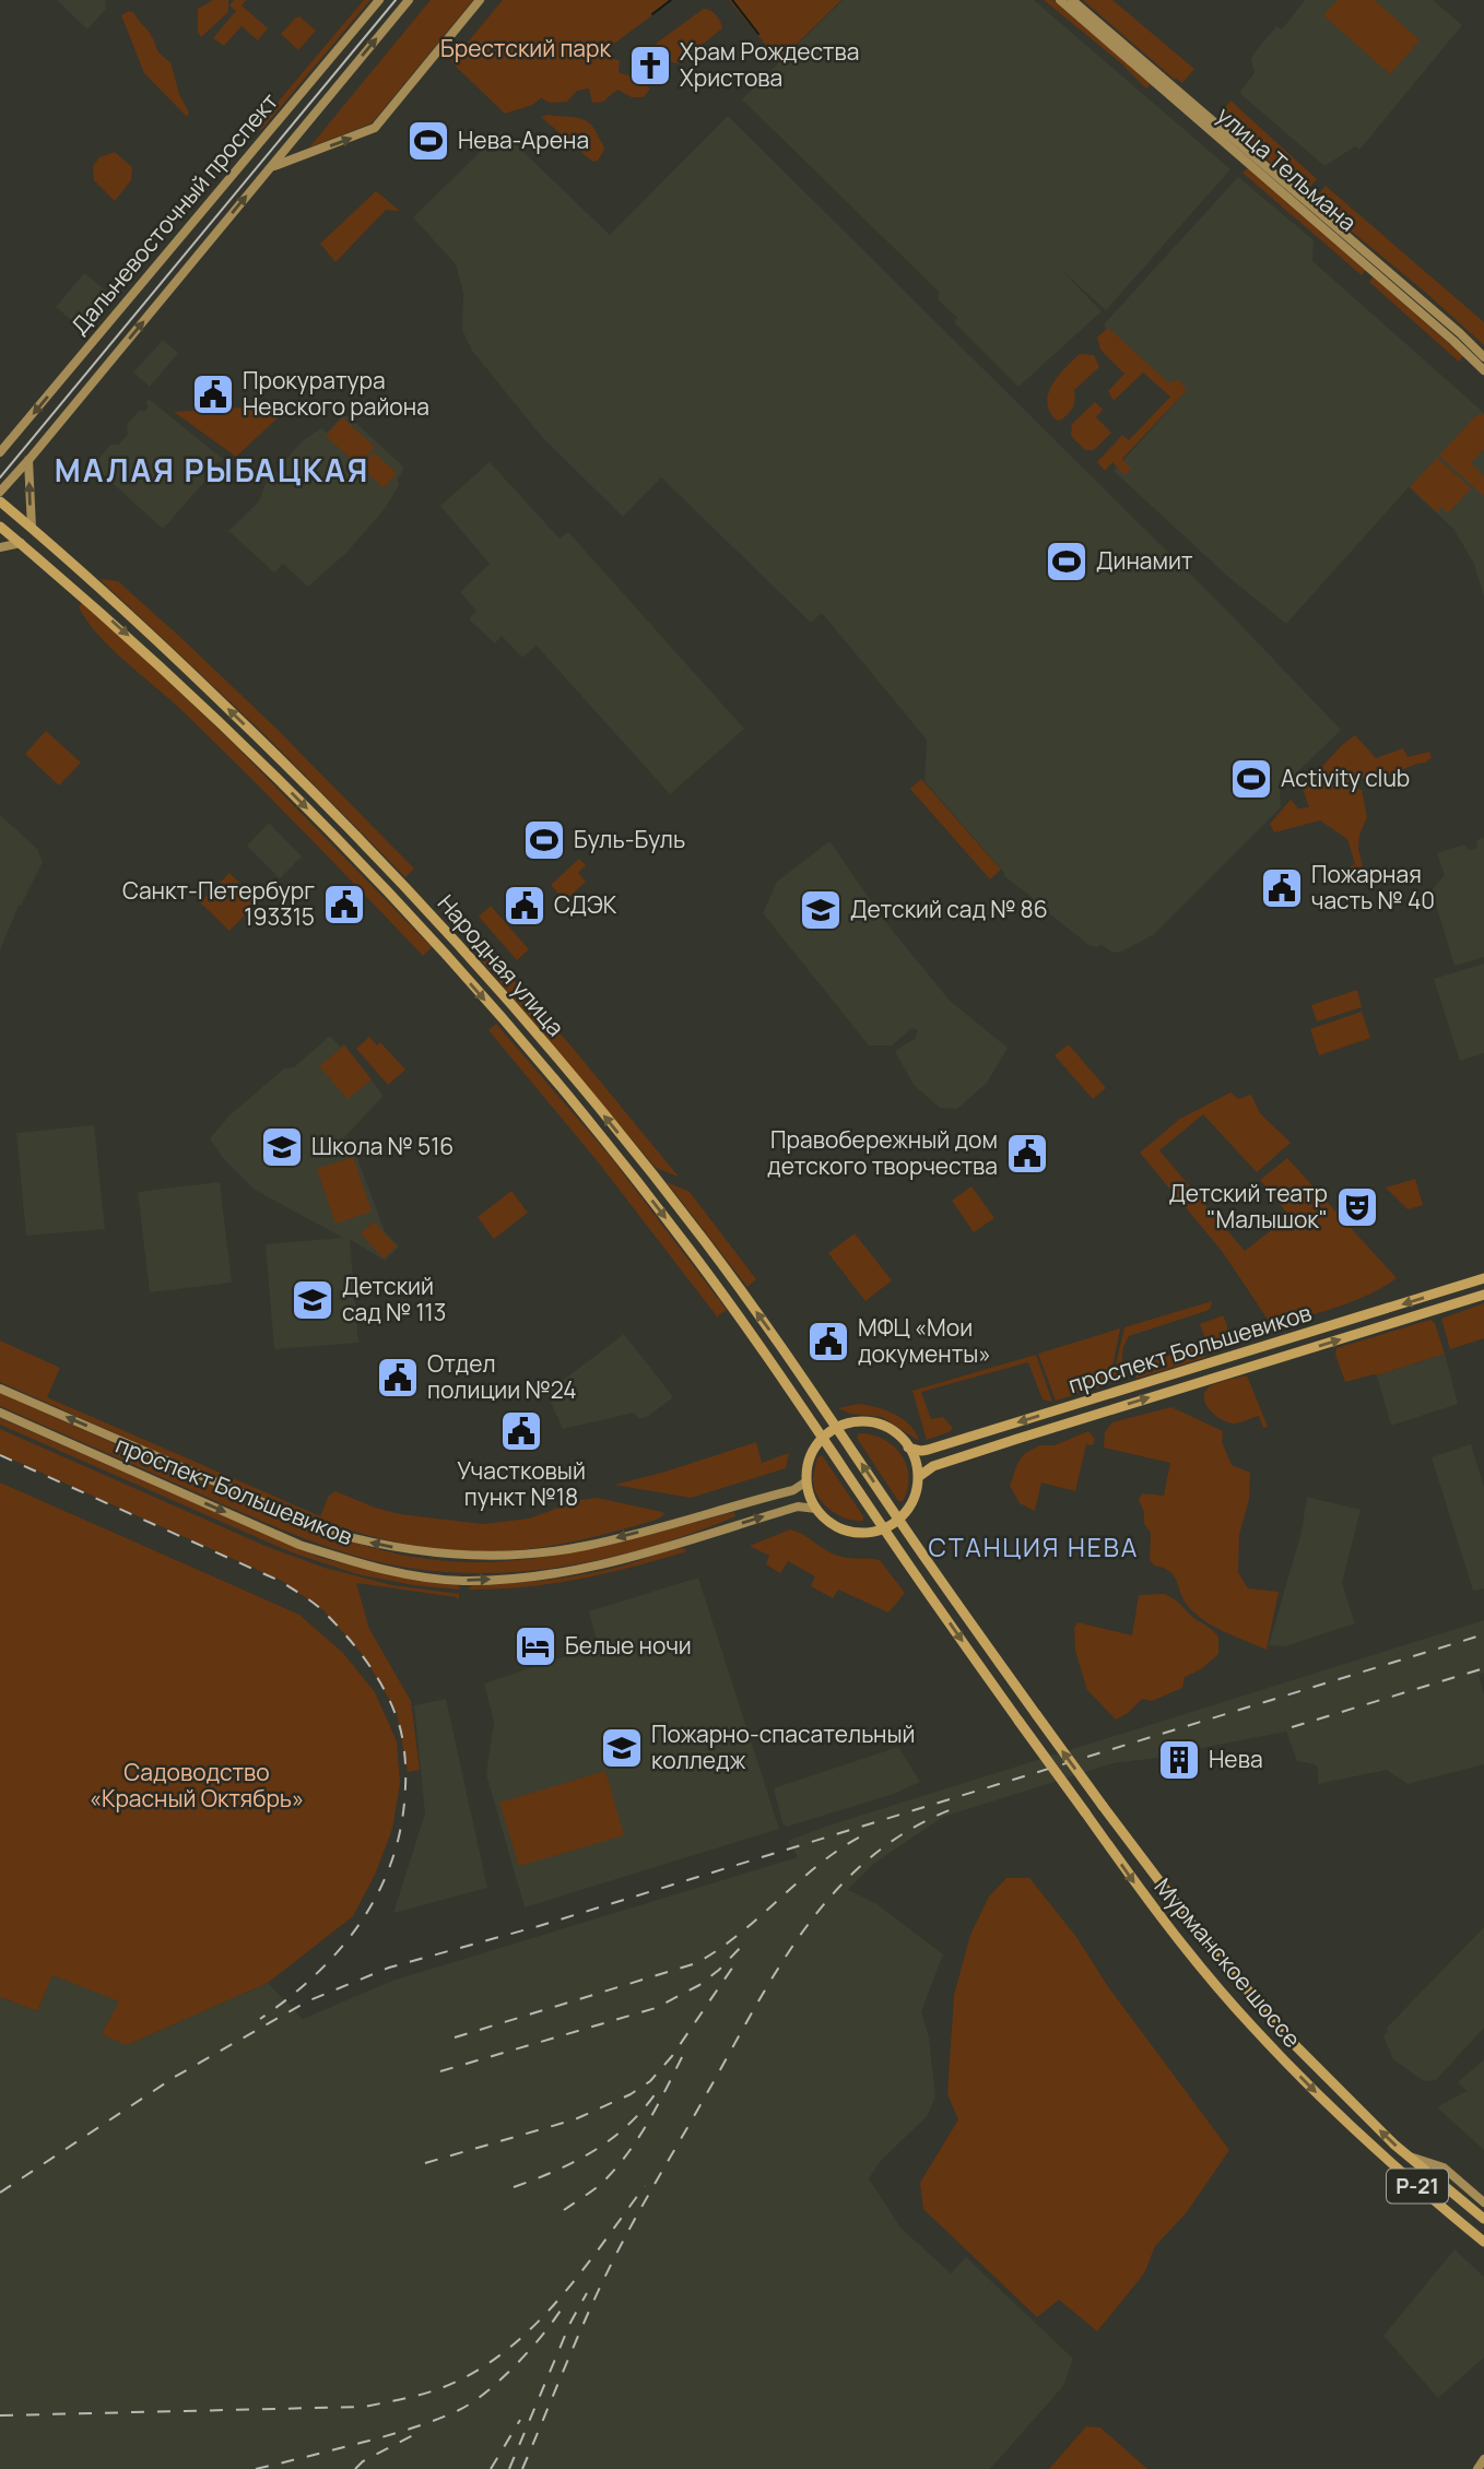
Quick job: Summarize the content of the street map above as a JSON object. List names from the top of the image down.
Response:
{
  "streets": {
    "main road": [
      "улица Тельмана",
      "Дальневосточный проспект",
      "Народная улица",
      "проспект Большевиков",
      "Мурманское шоссе",
      "Р-21"
    ]
  },
  "crossings": [
    ["Народная улица", "Мурманское шоссе"],
    ["Мурманское шоссе", "Р-21"]
  ],
  "districts": ["МАЛАЯ РЫБАЦКАЯ", "СТАНЦИЯ НЕВА"],
  "parks": ["Брестский парк", "Садоводство «Красный Октябрь»"],
  "places": {
    "church": ["Храм Рождества Христова"],
    "sports": [
      "Нева-Арена",
      "Динамит",
      "Activity club",
      "Буль-Буль"
    ],
    "public building": [
      "Прокуратура Невского района",
      "Пожарная часть № 40",
      "Санкт-Петербург 193315",
      "СДЭК",
      "Правобережный дом детского творчества",
      "МФЦ «Мои документы»",
      "Отдел полиции №24",
      "Участковый пункт №18"
    ],
    "school or university": [
      "Детский сад № 86",
      "Школа № 516",
      "Детский сад № 113",
      "Пожарно-спасательный колледж"
    ],
    "theatre": ["Детский театр \"Малышок\""],
    "hotel": ["Белые ночи"],
    "building": ["Нева"]
  }
}
